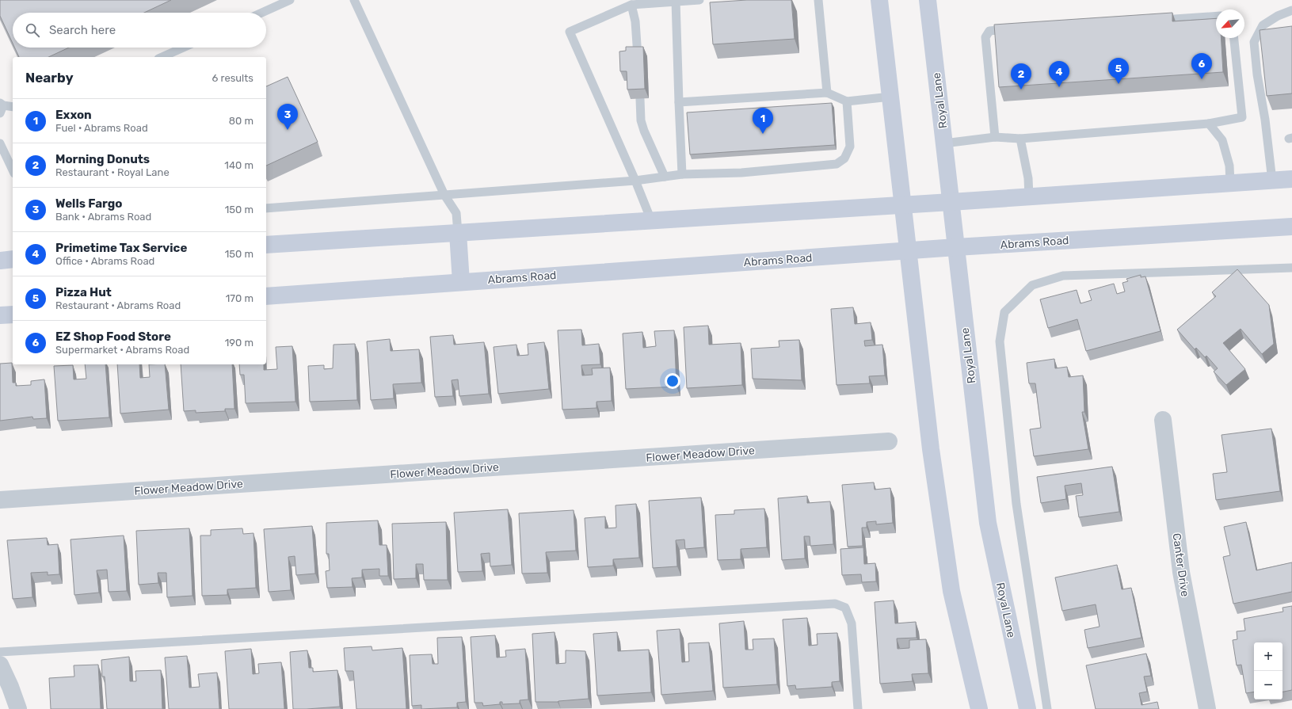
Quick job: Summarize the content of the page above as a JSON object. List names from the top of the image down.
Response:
{
  "streets": {
    "main road": ["Royal Lane", "Abrams Road"],
    "street": ["Flower Meadow Drive", "Canter Drive"]
  },
  "crossings": [
    ["Royal Lane", "Abrams Road"]
  ],
  "north": "bottom left",
  "page": {
    "search": "Search here",
    "pins": [
      "6",
      "5",
      "4",
      "2",
      "3",
      "1"
    ],
    "heading": ["Nearby", "6 results"],
    "list": [
      {
        "mark": "1",
        "name": "Exxon",
        "note": "Fuel · Abrams Road",
        "value": "80 m"
      },
      {
        "mark": "2",
        "name": "Morning Donuts",
        "note": "Restaurant · Royal Lane",
        "value": "140 m"
      },
      {
        "mark": "3",
        "name": "Wells Fargo",
        "note": "Bank · Abrams Road",
        "value": "150 m"
      },
      {
        "mark": "4",
        "name": "Primetime Tax Service",
        "note": "Office · Abrams Road",
        "value": "150 m"
      },
      {
        "mark": "5",
        "name": "Pizza Hut",
        "note": "Restaurant · Abrams Road",
        "value": "170 m"
      },
      {
        "mark": "6",
        "name": "EZ Shop Food Store",
        "note": "Supermarket · Abrams Road",
        "value": "190 m"
      }
    ],
    "map_buttons": ["+", "−"]
  }
}
